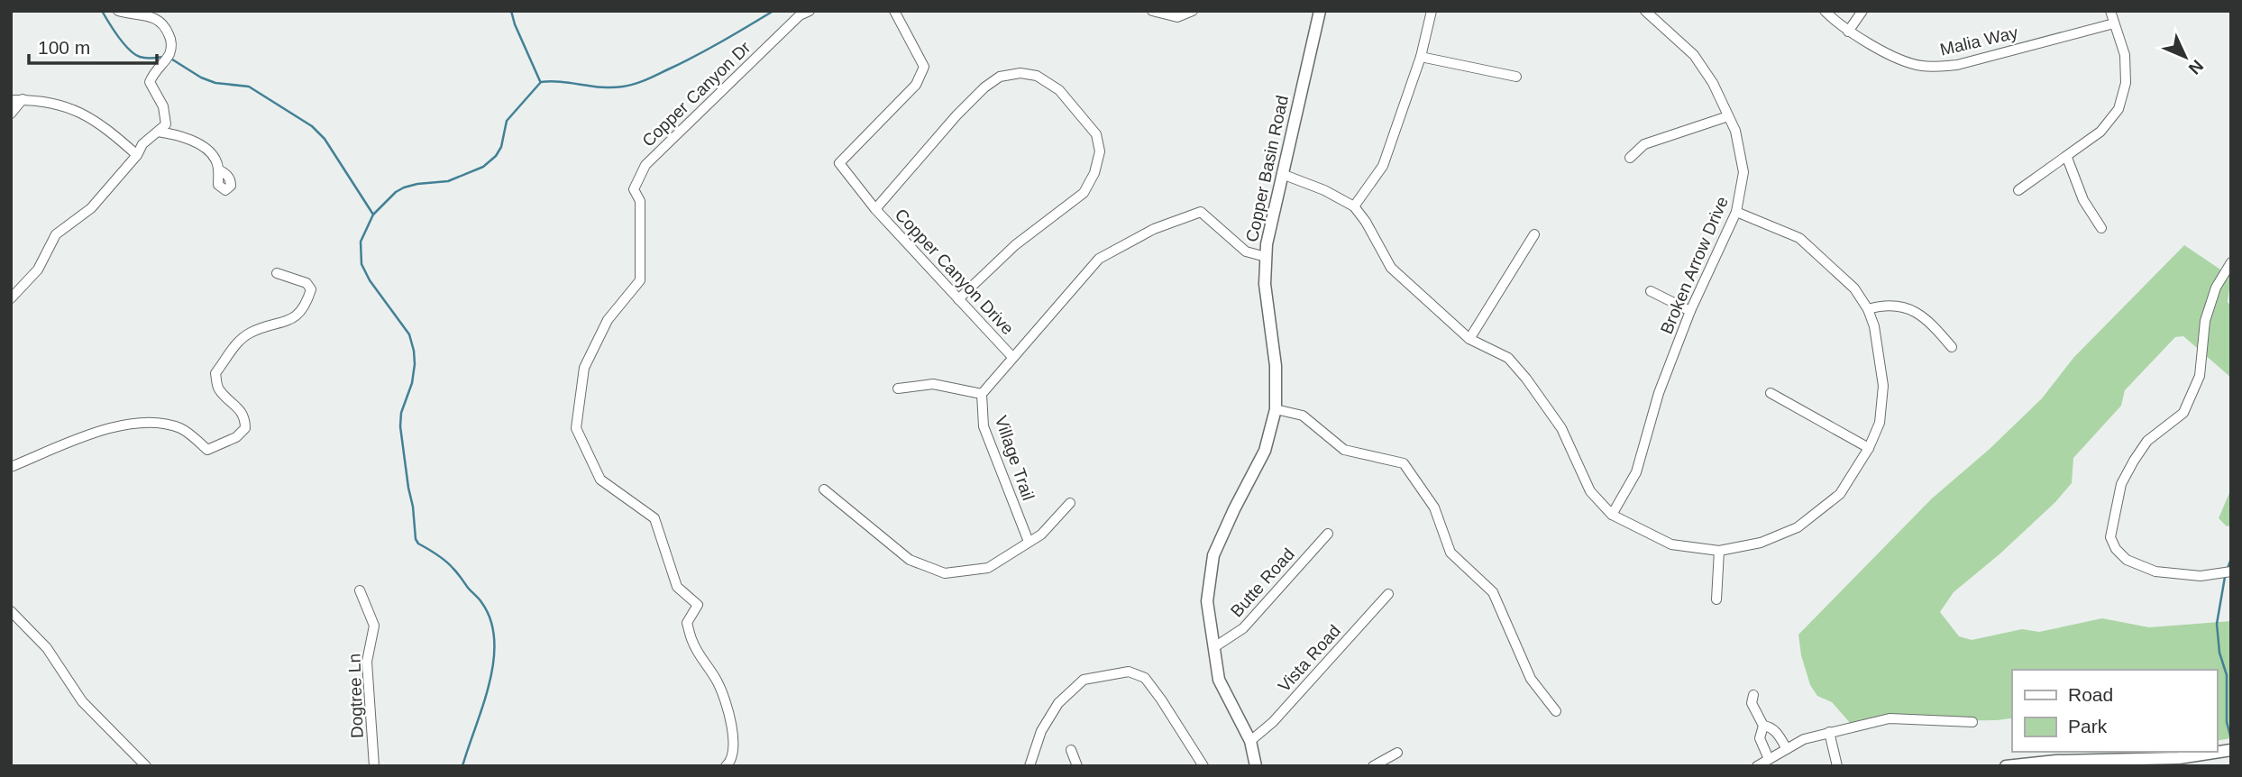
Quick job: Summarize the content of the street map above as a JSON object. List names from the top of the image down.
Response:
{
  "streets": {
    "street": [
      "Malia Way",
      "Copper Canyon Dr",
      "Copper Basin Road",
      "Broken Arrow Drive",
      "Copper Canyon Drive",
      "Village Trail",
      "Butte Road",
      "Vista Road",
      "Dogtree Ln"
    ]
  },
  "crossings": [
    ["Copper Basin Road", "Copper Canyon Drive"],
    ["Copper Basin Road", "Butte Road"],
    ["Copper Basin Road", "Vista Road"]
  ],
  "legend": ["Road", "Park"],
  "scale_bar": "100 m",
  "north": "bottom right"
}
